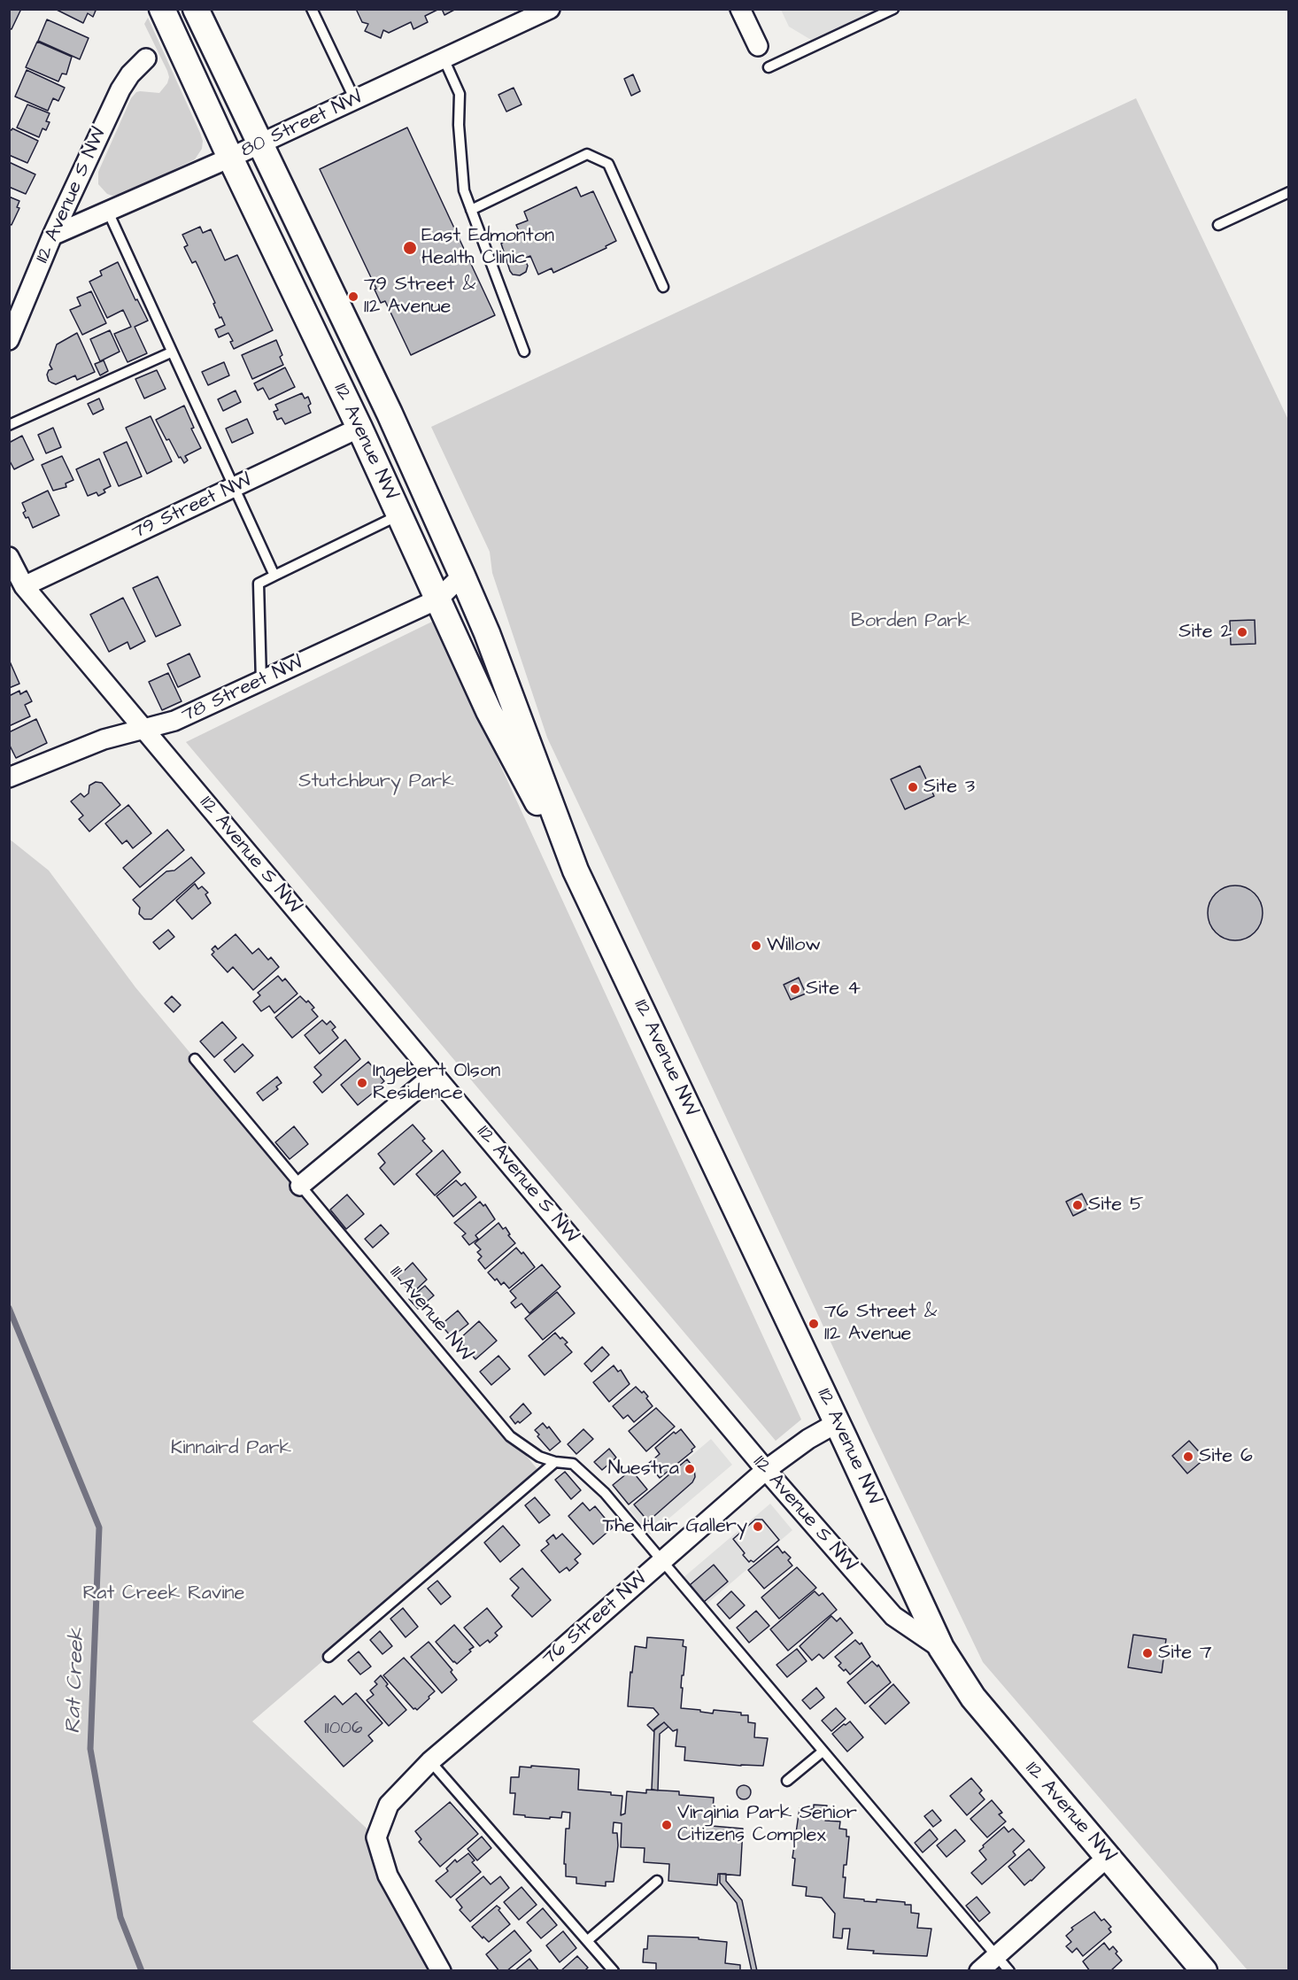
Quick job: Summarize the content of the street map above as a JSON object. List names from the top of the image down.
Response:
{
  "streets": {
    "main road": ["112 Avenue NW"],
    "street": [
      "80 Street NW",
      "112 Avenue S NW",
      "79 Street NW",
      "78 Street NW",
      "76 Street NW"
    ],
    "lane": ["111 Avenue NW"]
  },
  "crossings": [
    ["80 Street NW", "112 Avenue S NW"],
    ["80 Street NW", "112 Avenue NW"],
    ["112 Avenue S NW", "112 Avenue NW"],
    ["112 Avenue S NW", "79 Street NW"],
    ["112 Avenue S NW", "78 Street NW"],
    ["112 Avenue S NW", "76 Street NW"],
    ["112 Avenue NW", "79 Street NW"],
    ["112 Avenue NW", "78 Street NW"],
    ["112 Avenue NW", "76 Street NW"],
    ["111 Avenue NW", "76 Street NW"]
  ],
  "water": ["Rat Creek"],
  "parks": [
    "Borden Park",
    "Stutchbury Park",
    "Kinnaird Park",
    "Rat Creek Ravine"
  ],
  "places": [
    "East Edmonton Health Clinic",
    "79 Street & 112 Avenue",
    "Site 2",
    "Site 3",
    "Willow",
    "Site 4",
    "Ingebert Olson Residence",
    "Site 5",
    "76 Street & 112 Avenue",
    "Site 6",
    "Nuestra",
    "The Hair Gallery",
    "Site 7",
    "Virginia Park Senior Citizens Complex"
  ],
  "house_numbers": ["11006"]
}
